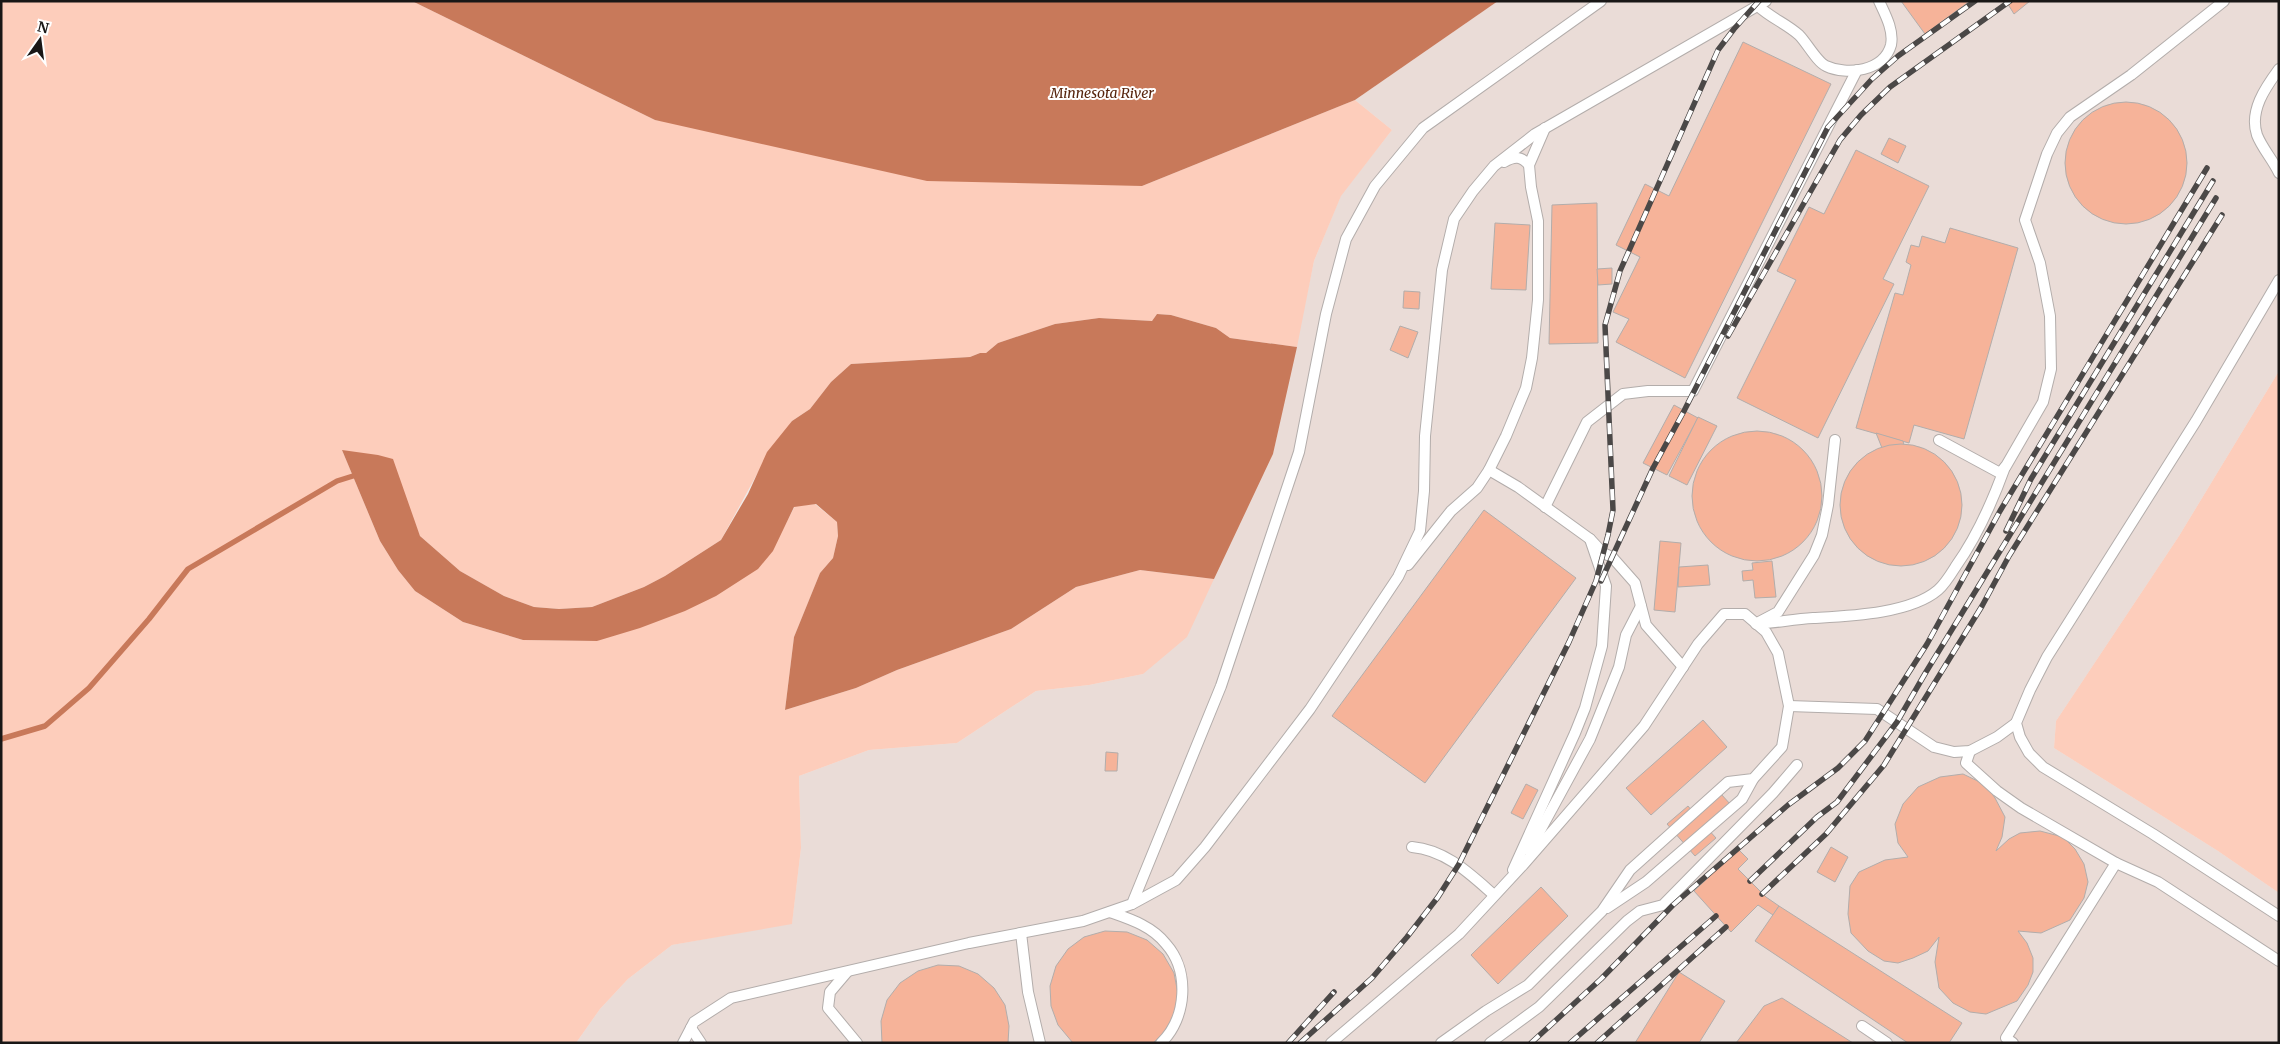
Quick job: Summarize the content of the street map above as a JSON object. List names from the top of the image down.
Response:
{
  "water": ["Minnesota River"],
  "north": "top"
}
